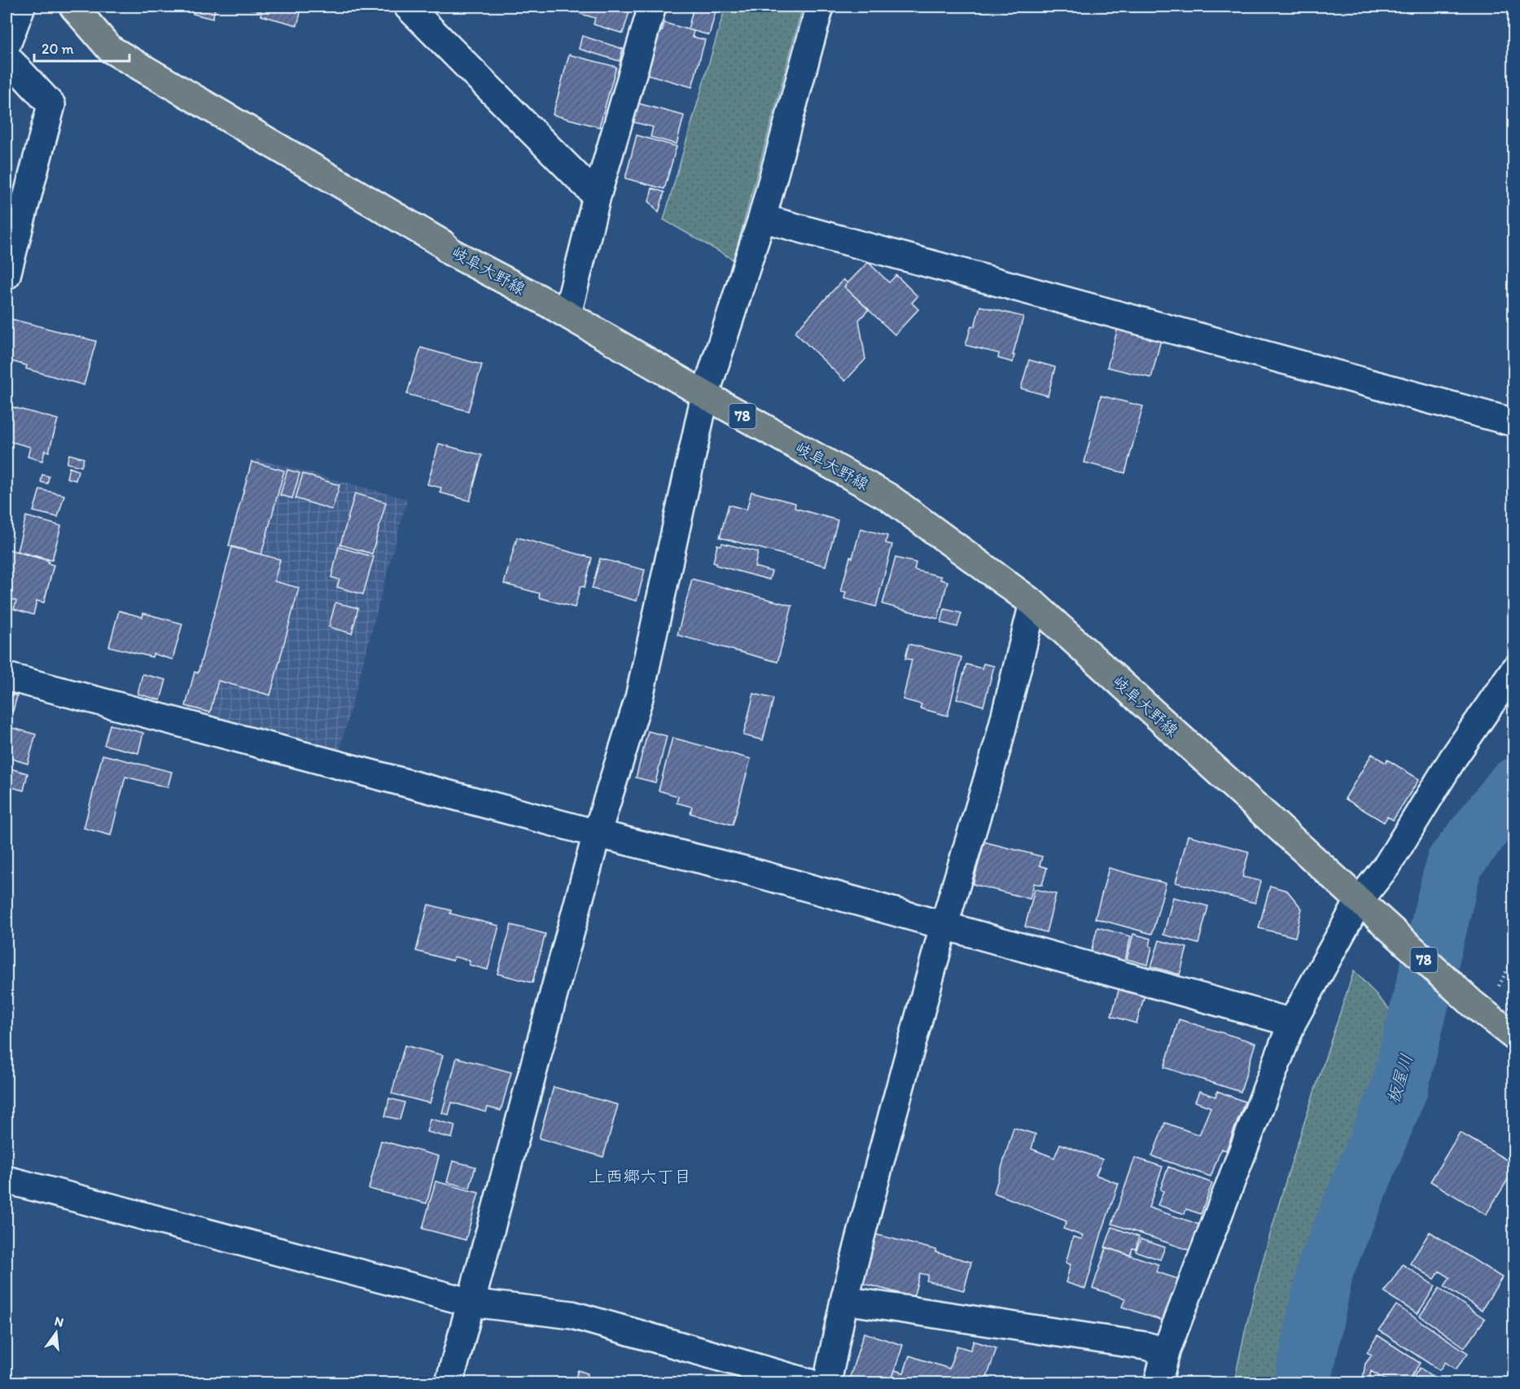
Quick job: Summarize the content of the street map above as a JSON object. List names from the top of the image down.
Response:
{
  "streets": {
    "main road": ["岐阜大野線", "78"]
  },
  "districts": ["上西郷六丁目"],
  "water": ["板屋川"],
  "scale_bar": "20 m",
  "north": "top"
}
